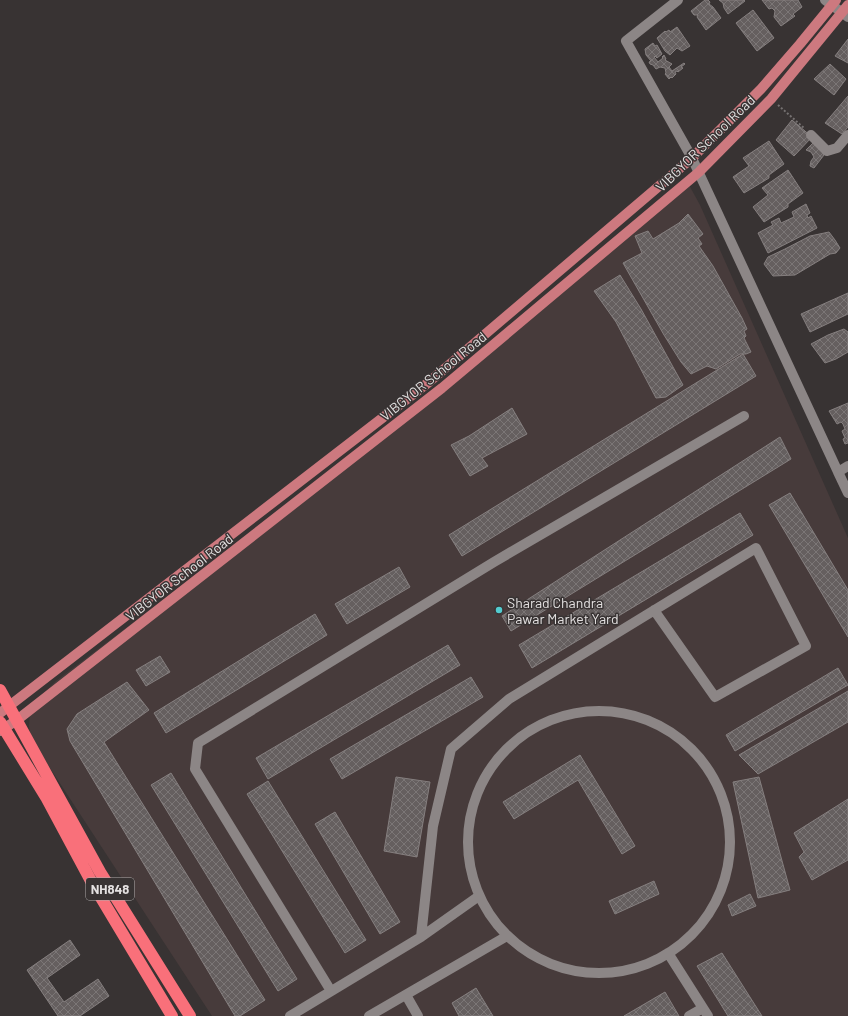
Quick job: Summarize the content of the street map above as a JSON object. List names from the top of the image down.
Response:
{
  "streets": {
    "highway": ["NH848"],
    "main road": ["VIBGYOR School Road"]
  },
  "crossings": [
    ["VIBGYOR School Road", "NH848"]
  ],
  "places": ["Sharad Chandra Pawar Market Yard"]
}
